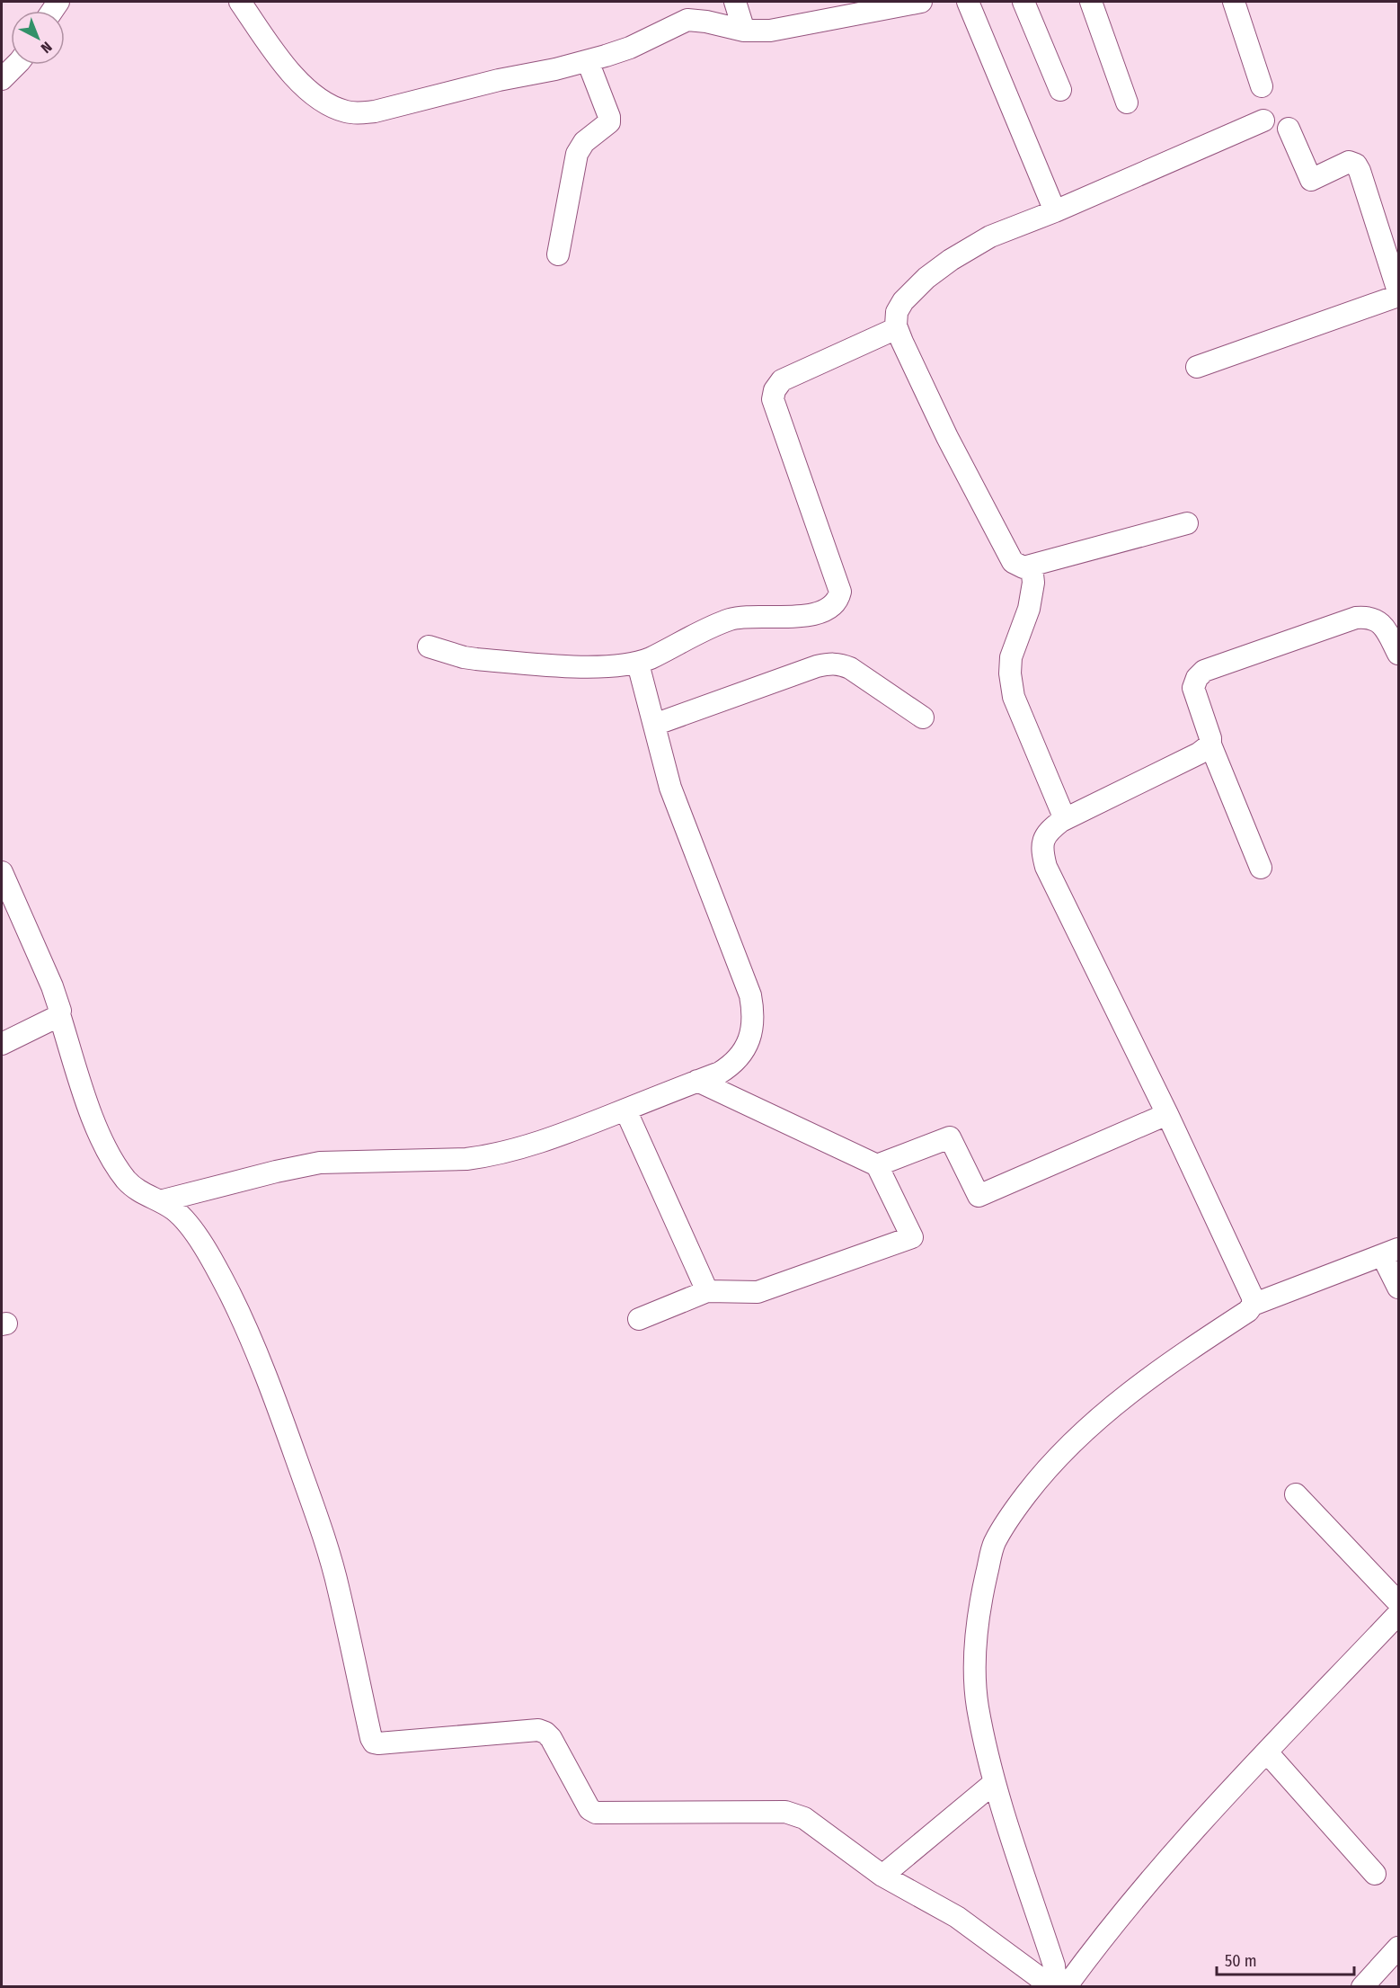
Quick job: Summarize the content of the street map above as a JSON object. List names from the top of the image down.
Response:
{
  "scale_bar": "50 m",
  "north": "bottom right"
}
